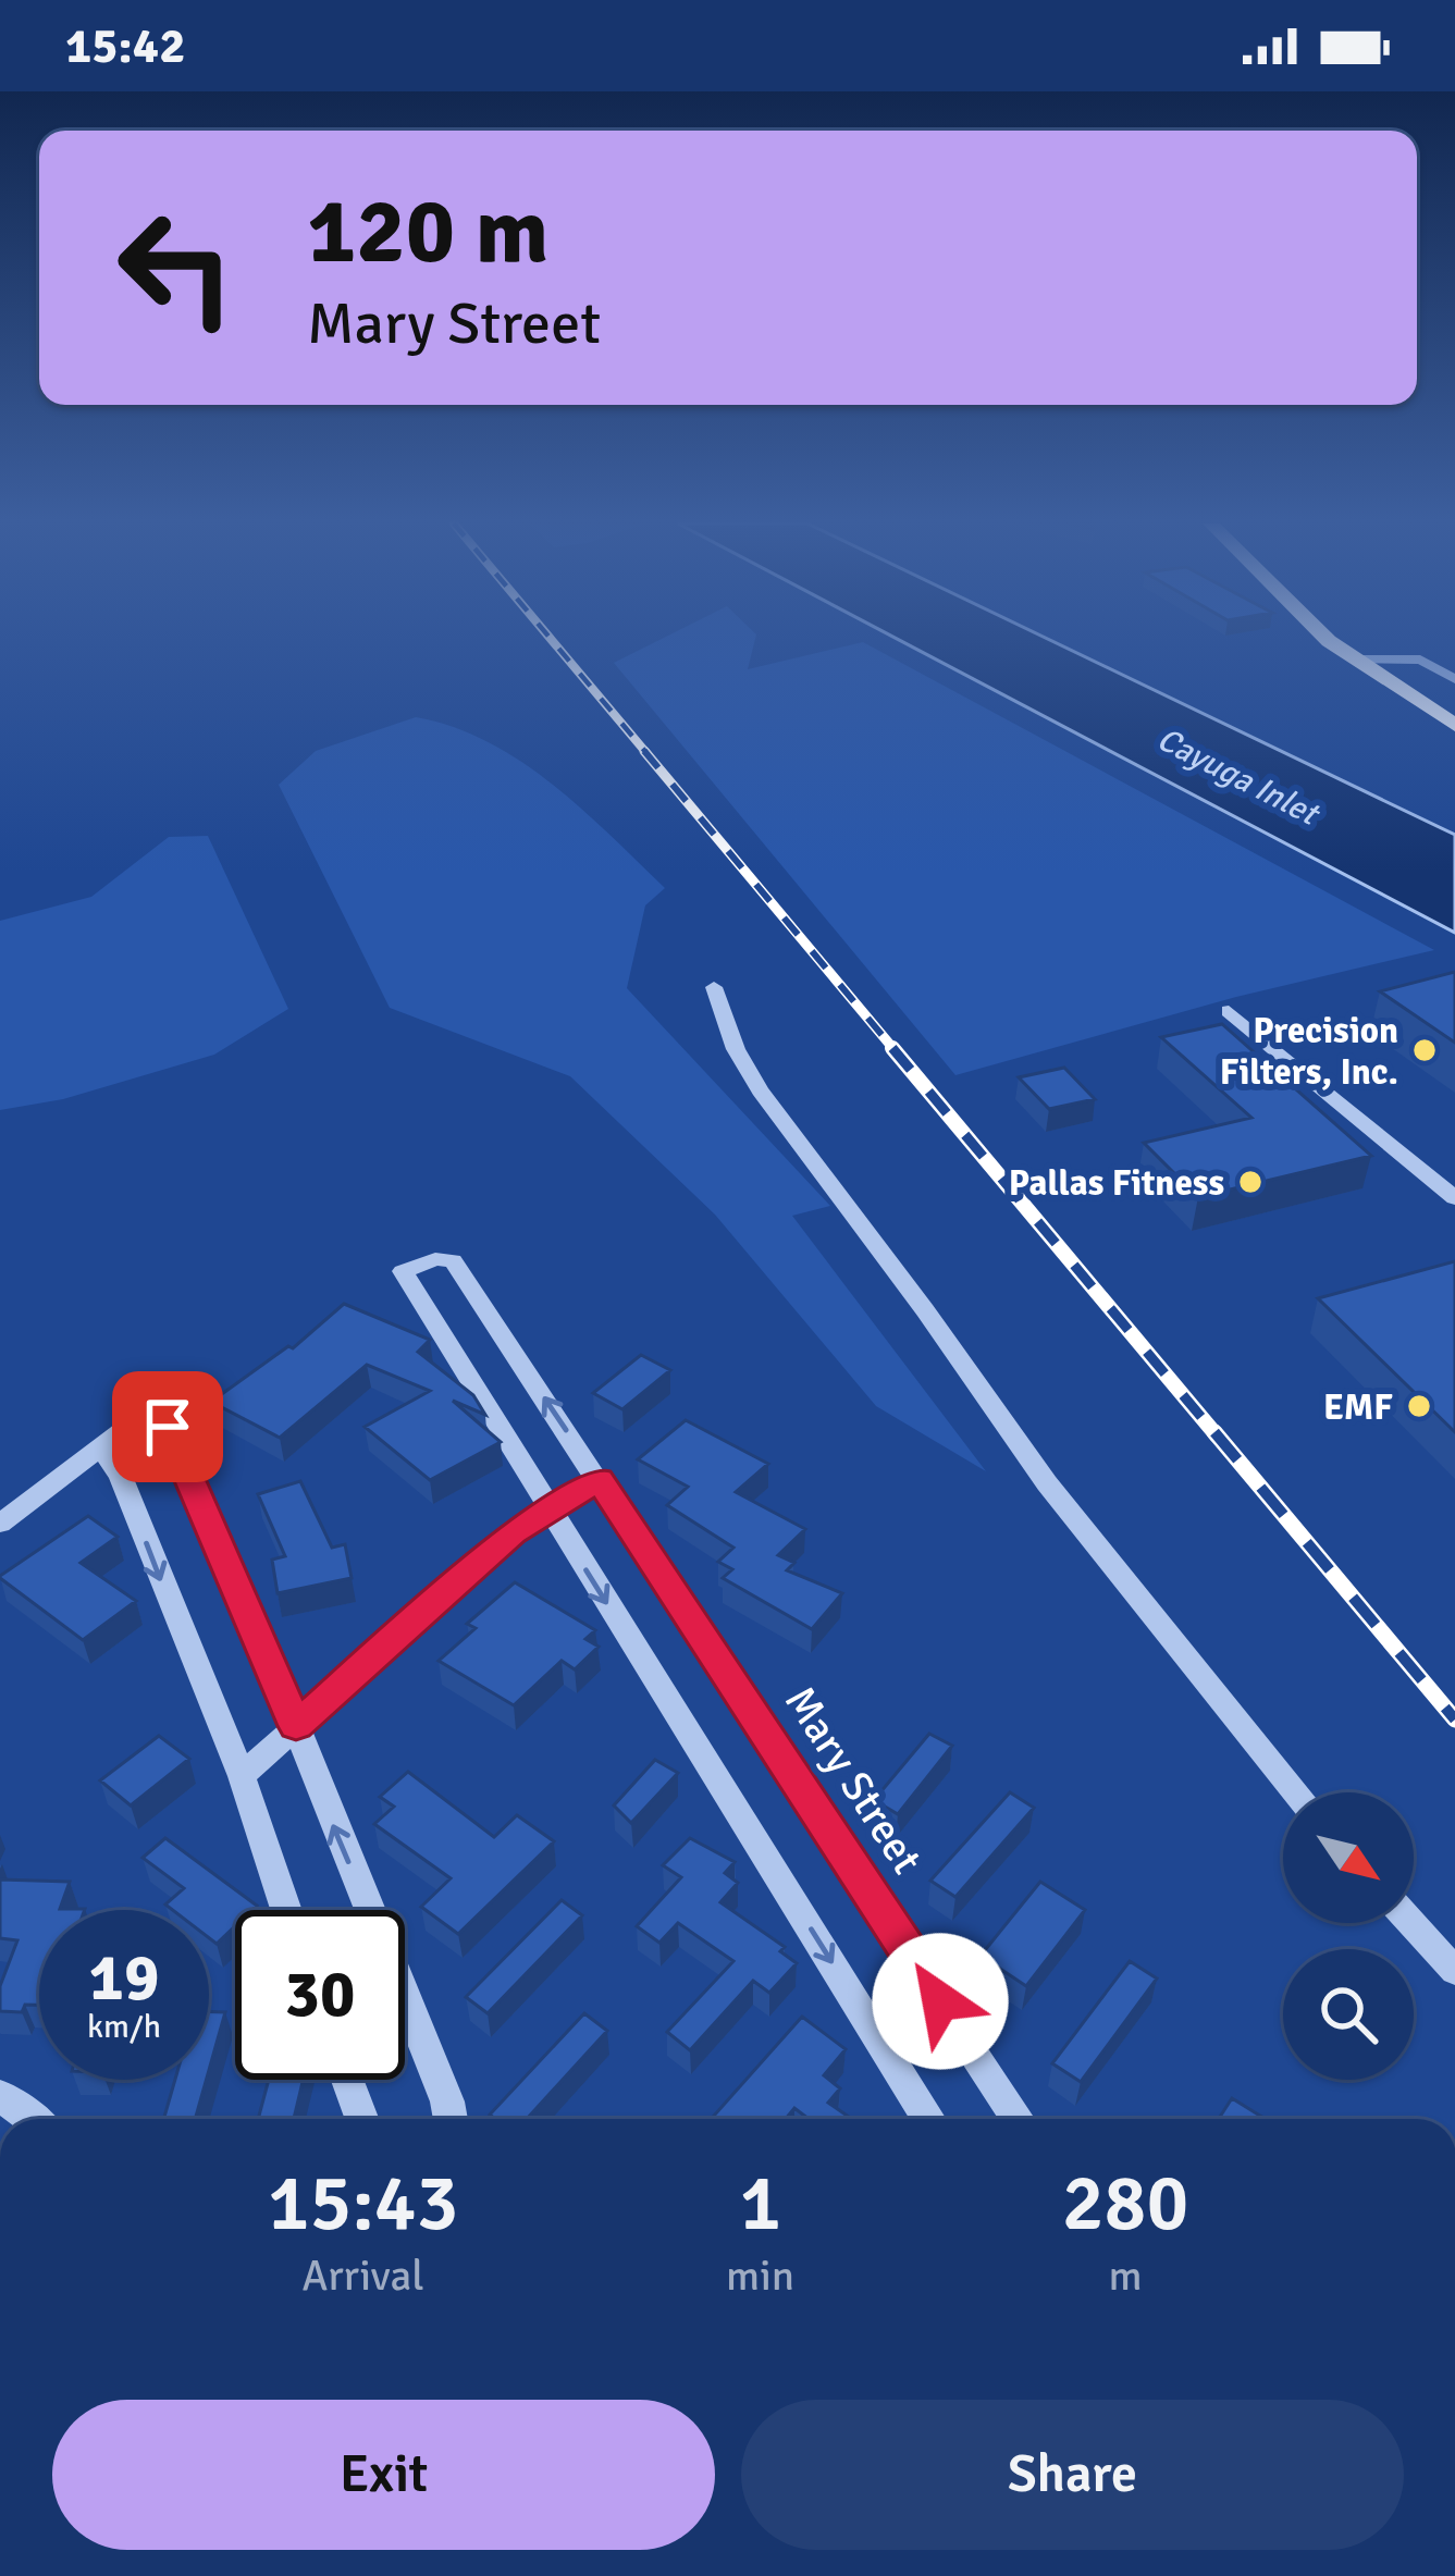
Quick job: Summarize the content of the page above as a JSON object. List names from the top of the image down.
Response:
{
  "streets": {
    "street": ["Mary Street"]
  },
  "water": ["Cayuga Inlet"],
  "places": ["Precision Filters, Inc.", "Pallas Fitness", "EMF"],
  "north": "bottom right",
  "page": {
    "status": "15:42",
    "turn": ["120 m", "Mary Street"],
    "speed": "19 km/h",
    "limit": "30",
    "eta": [
      "15:43",
      "Arrival",
      "1",
      "min",
      "280",
      "m"
    ],
    "buttons": ["Exit", "Share"]
  }
}
